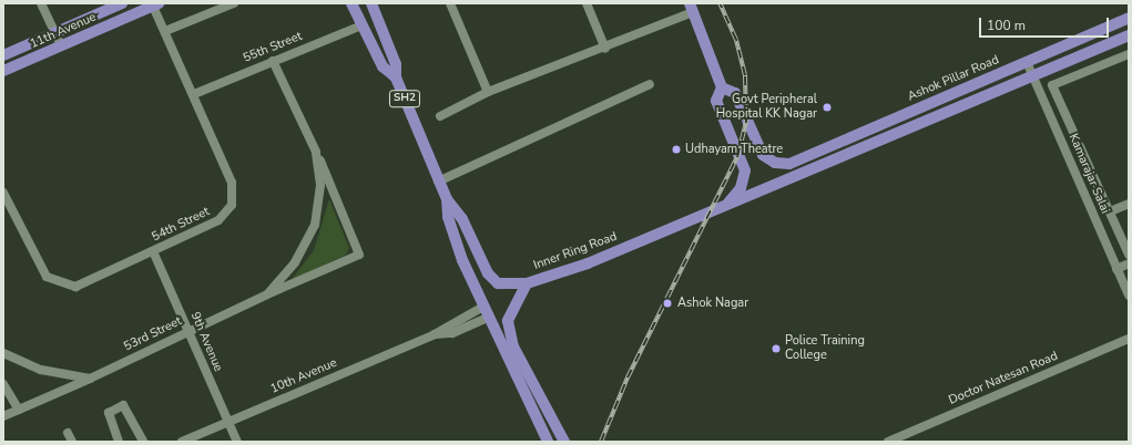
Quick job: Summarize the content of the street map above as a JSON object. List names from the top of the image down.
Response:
{
  "streets": {
    "main road": [
      "11th Avenue",
      "Ashok Pillar Road",
      "SH2",
      "Inner Ring Road"
    ],
    "street": [
      "55th Street",
      "Kamarajar Salai",
      "54th Street",
      "53rd Street",
      "9th Avenue",
      "10th Avenue",
      "Doctor Natesan Road"
    ]
  },
  "crossings": [
    ["11th Avenue", "54th Street"],
    ["55th Street", "54th Street"],
    ["55th Street", "Inner Ring Road"],
    ["55th Street", "53rd Street"],
    ["Ashok Pillar Road", "Kamarajar Salai"],
    ["SH2", "Inner Ring Road"],
    ["54th Street", "9th Avenue"],
    ["53rd Street", "9th Avenue"],
    ["9th Avenue", "10th Avenue"]
  ],
  "places": [
    "Govt Peripheral Hospital KK Nagar",
    "Udhayam Theatre",
    "Ashok Nagar",
    "Police Training College"
  ],
  "scale_bar": "100 m"
}
